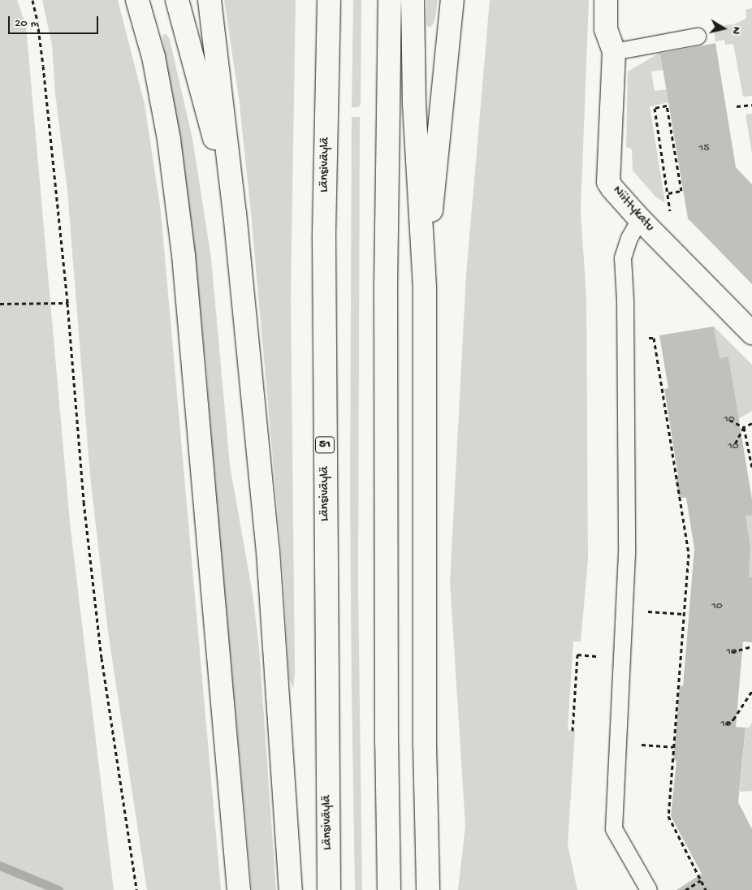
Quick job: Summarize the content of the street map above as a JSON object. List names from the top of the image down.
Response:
{
  "streets": {
    "main road": ["Länsiväylä", "Niittykatu", "51"]
  },
  "house_numbers": [
    "15",
    "10",
    "10",
    "10",
    "10",
    "10"
  ],
  "scale_bar": "20 m",
  "north": "right"
}
